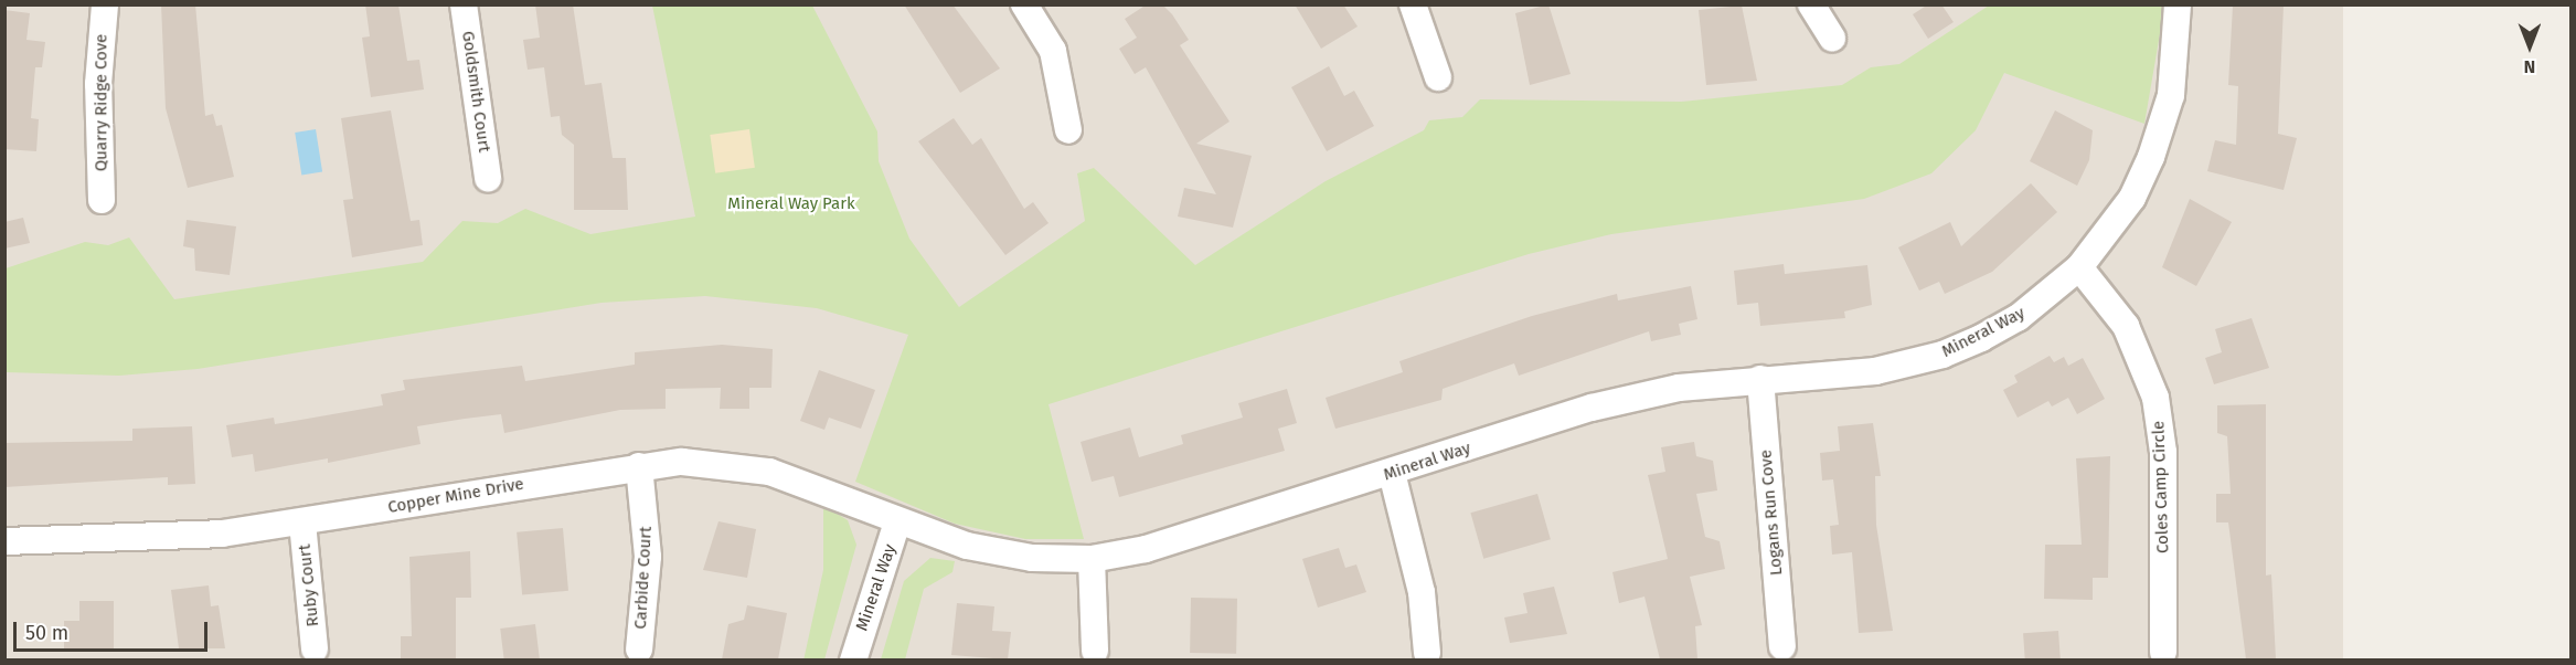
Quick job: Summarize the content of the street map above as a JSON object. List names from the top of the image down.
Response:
{
  "streets": {
    "street": [
      "Goldsmith Court",
      "Quarry Ridge Cove",
      "Mineral Way",
      "Coles Camp Circle",
      "Copper Mine Drive",
      "Logans Run Cove",
      "Carbide Court",
      "Ruby Court"
    ]
  },
  "crossings": [
    ["Mineral Way", "Coles Camp Circle"],
    ["Mineral Way", "Copper Mine Drive"],
    ["Mineral Way", "Logans Run Cove"],
    ["Copper Mine Drive", "Carbide Court"],
    ["Copper Mine Drive", "Ruby Court"]
  ],
  "parks": ["Mineral Way Park"],
  "scale_bar": "50 m",
  "north": "bottom"
}
